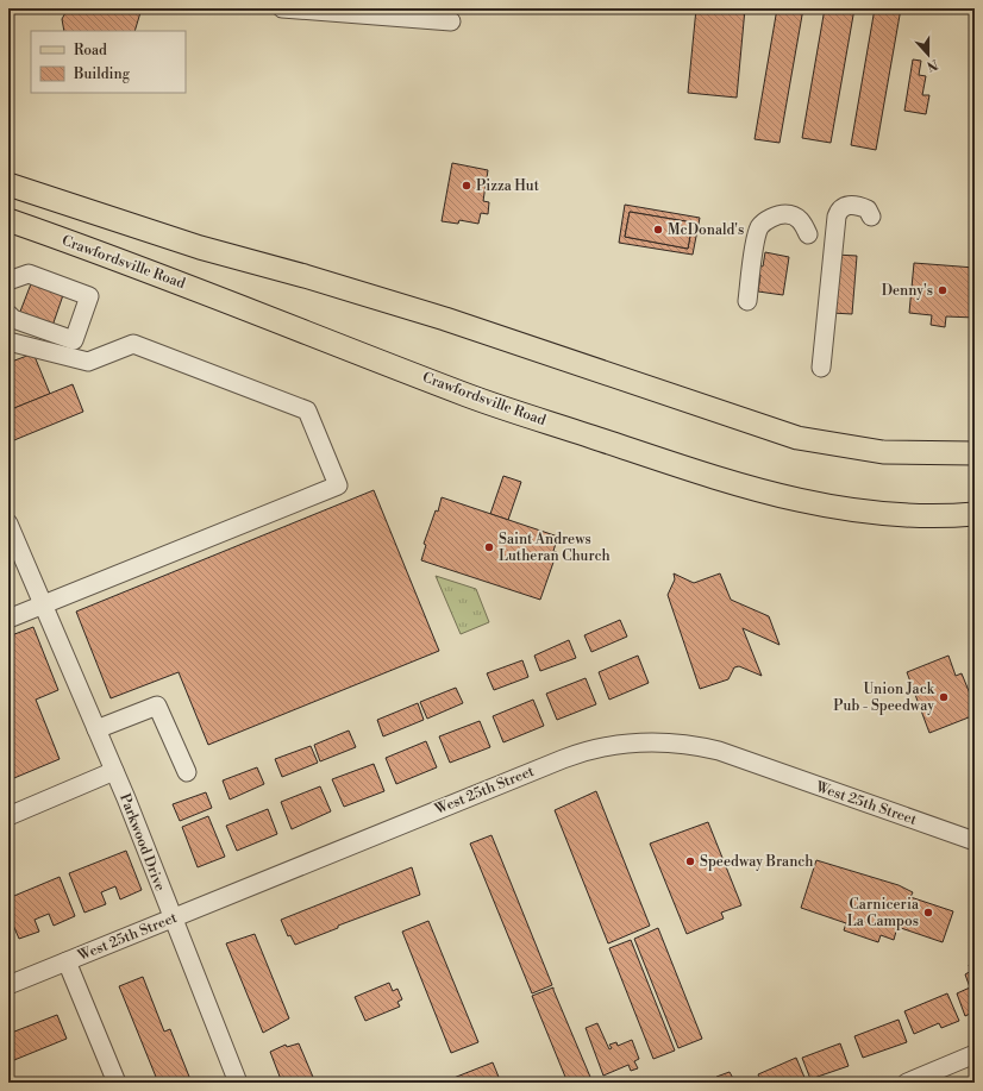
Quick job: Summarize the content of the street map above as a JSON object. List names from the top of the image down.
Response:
{
  "streets": {
    "main road": ["Crawfordsville Road"],
    "street": ["West 25th Street", "Parkwood Drive"]
  },
  "crossings": [
    ["West 25th Street", "Parkwood Drive"]
  ],
  "places": [
    "Pizza Hut",
    "McDonald's",
    "Denny's",
    "Saint Andrews Lutheran Church",
    "Union Jack Pub - Speedway",
    "Speedway Branch",
    "Carniceria La Campos"
  ],
  "legend": ["Road", "Building"],
  "north": "bottom"
}
